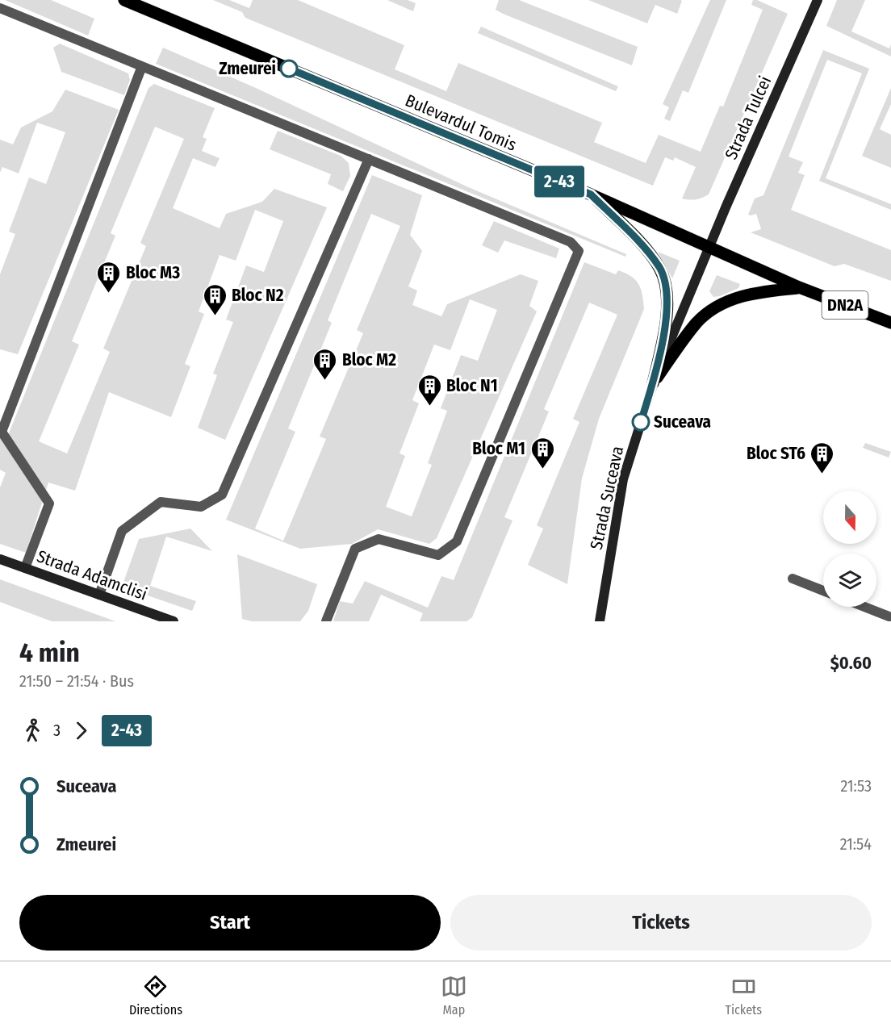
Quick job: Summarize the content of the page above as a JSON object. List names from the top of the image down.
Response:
{
  "streets": {
    "main road": ["Bulevardul Tomis", "DN2A"],
    "street": ["Strada Tulcei", "Strada Suceava", "Strada Adamclisi"]
  },
  "crossings": [
    ["Strada Tulcei", "Bulevardul Tomis"],
    ["Strada Tulcei", "Strada Suceava"],
    ["Bulevardul Tomis", "Strada Suceava"]
  ],
  "places": {
    "other": ["Zmeurei", "Suceava"],
    "building": [
      "Bloc M3",
      "Bloc N2",
      "Bloc M2",
      "Bloc N1",
      "Bloc M1",
      "Bloc ST6"
    ]
  },
  "lines": ["bus line 2-43"],
  "north": "bottom",
  "page": {
    "on_map": "2-43",
    "heading": ["4 min", "21:50 – 21:54 · Bus", "$0.60"],
    "legs": ["3", "2-43"],
    "list": [
      {
        "name": "Suceava",
        "value": "21:53"
      },
      {
        "name": "Zmeurei",
        "value": "21:54"
      }
    ],
    "buttons": ["Start", "Tickets"],
    "tabs": ["Directions", "Map", "Tickets"]
  }
}
